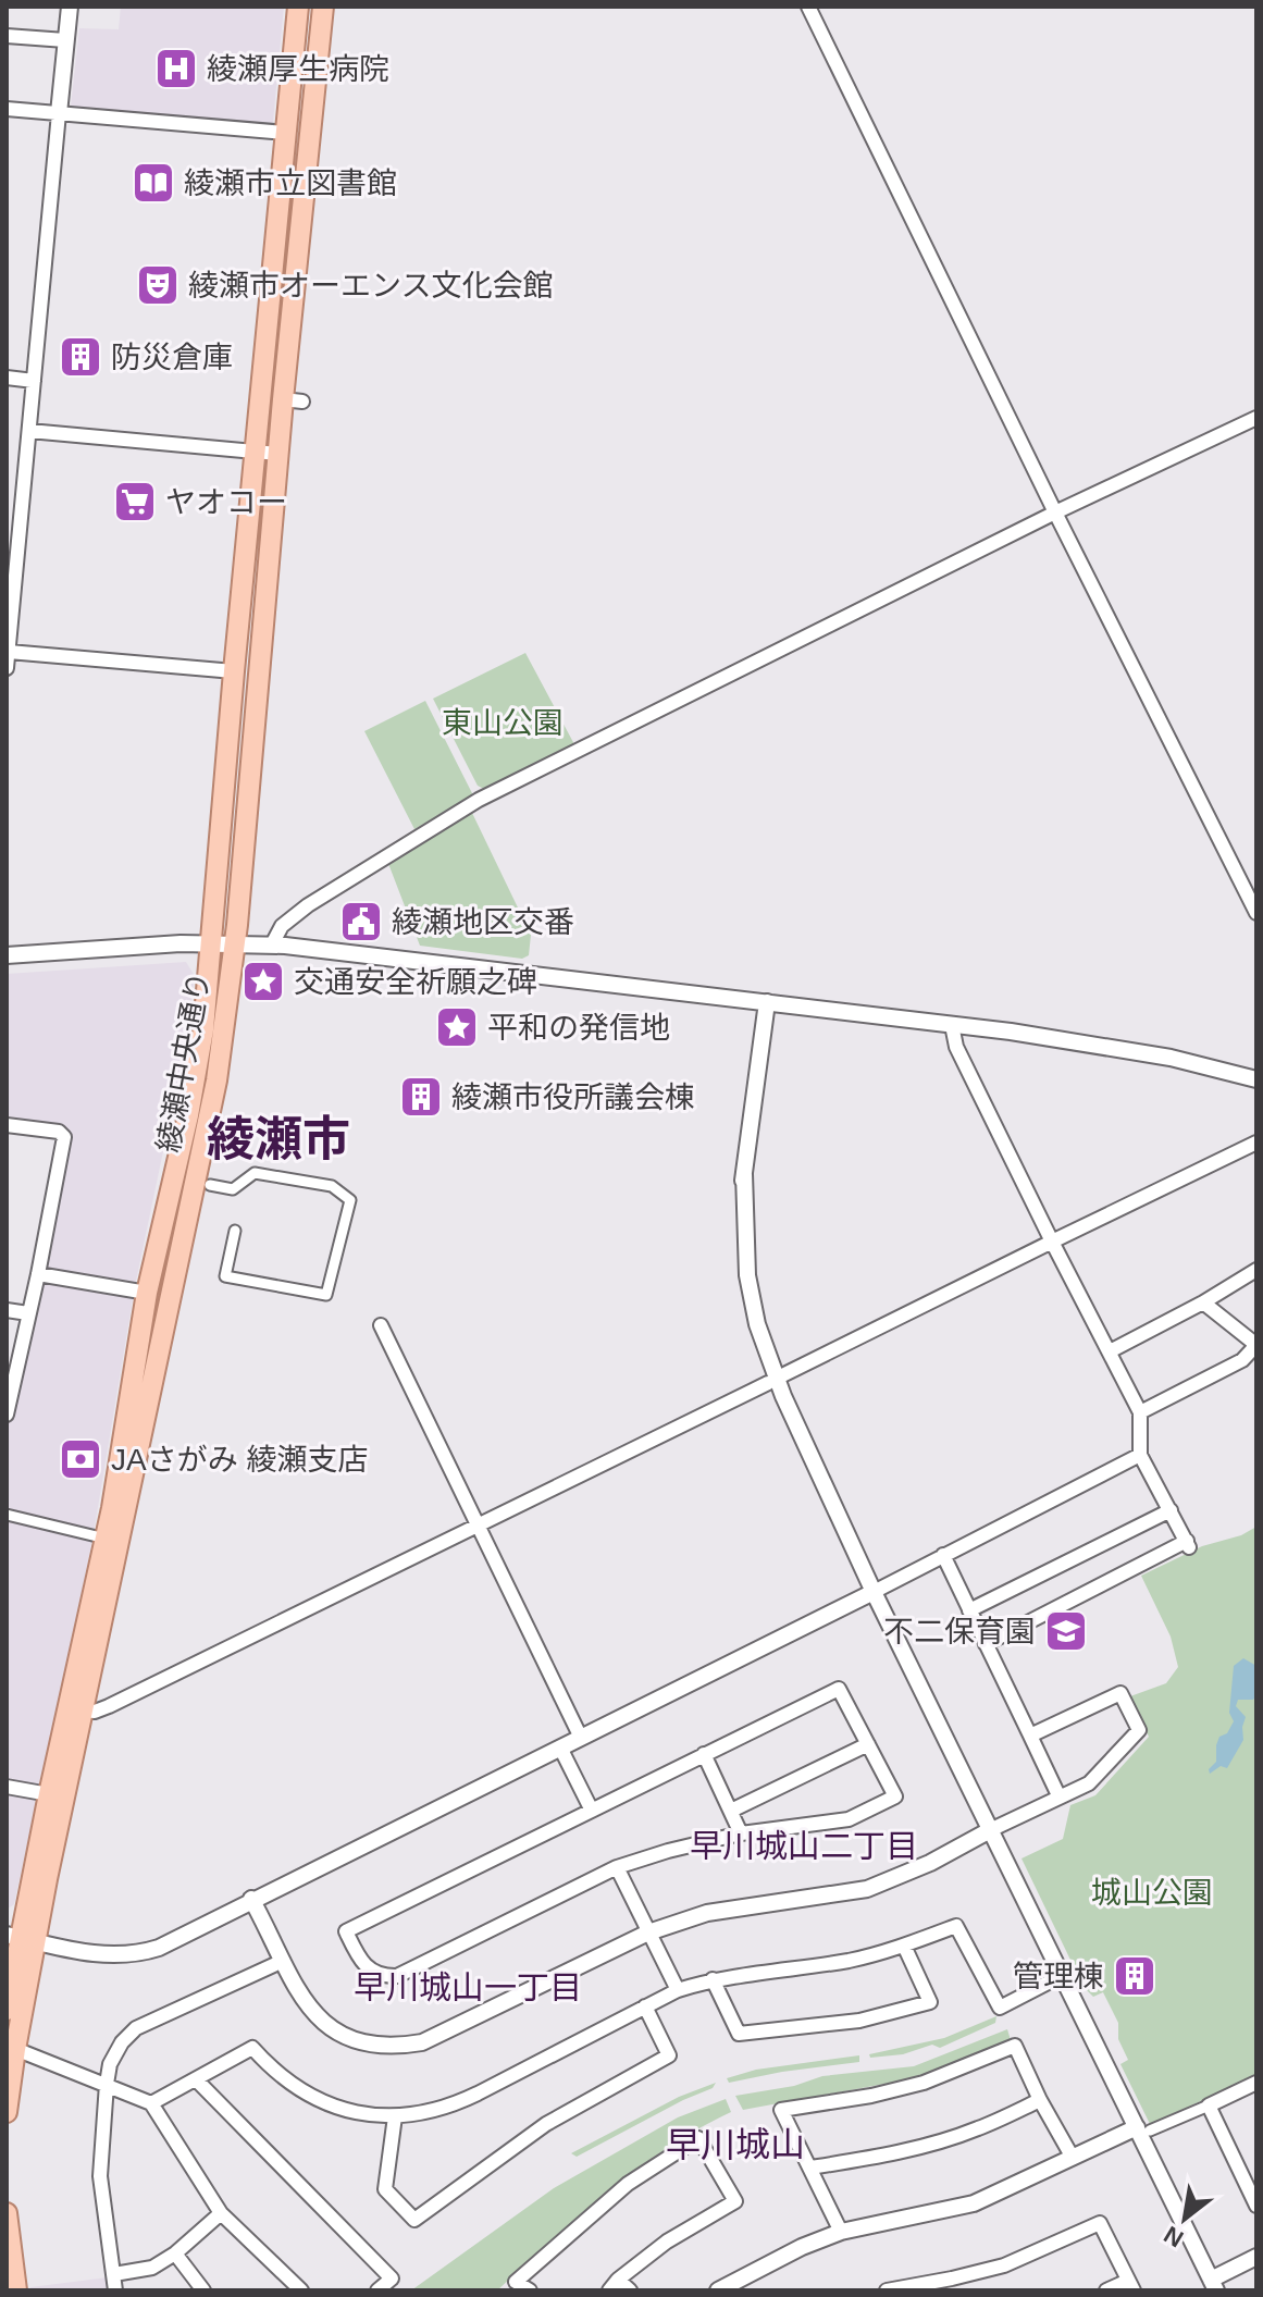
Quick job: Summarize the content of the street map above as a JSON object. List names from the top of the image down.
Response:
{
  "streets": {
    "main road": ["綾瀬中央通り"]
  },
  "districts": [
    "綾瀬市",
    "早川城山二丁目",
    "早川城山一丁目",
    "早川城山"
  ],
  "parks": ["東山公園", "城山公園"],
  "places": {
    "hospital": ["綾瀬厚生病院"],
    "library": ["綾瀬市立図書館"],
    "theatre": ["綾瀬市オーエンス文化会館"],
    "building": ["防災倉庫", "綾瀬市役所議会棟", "管理棟"],
    "supermarket": ["ヤオコー"],
    "public building": ["綾瀬地区交番"],
    "place": ["交通安全祈願之碑", "平和の発信地"],
    "bank": ["JAさがみ 綾瀬支店"],
    "school or university": ["不二保育園"]
  },
  "north": "bottom left"
}
